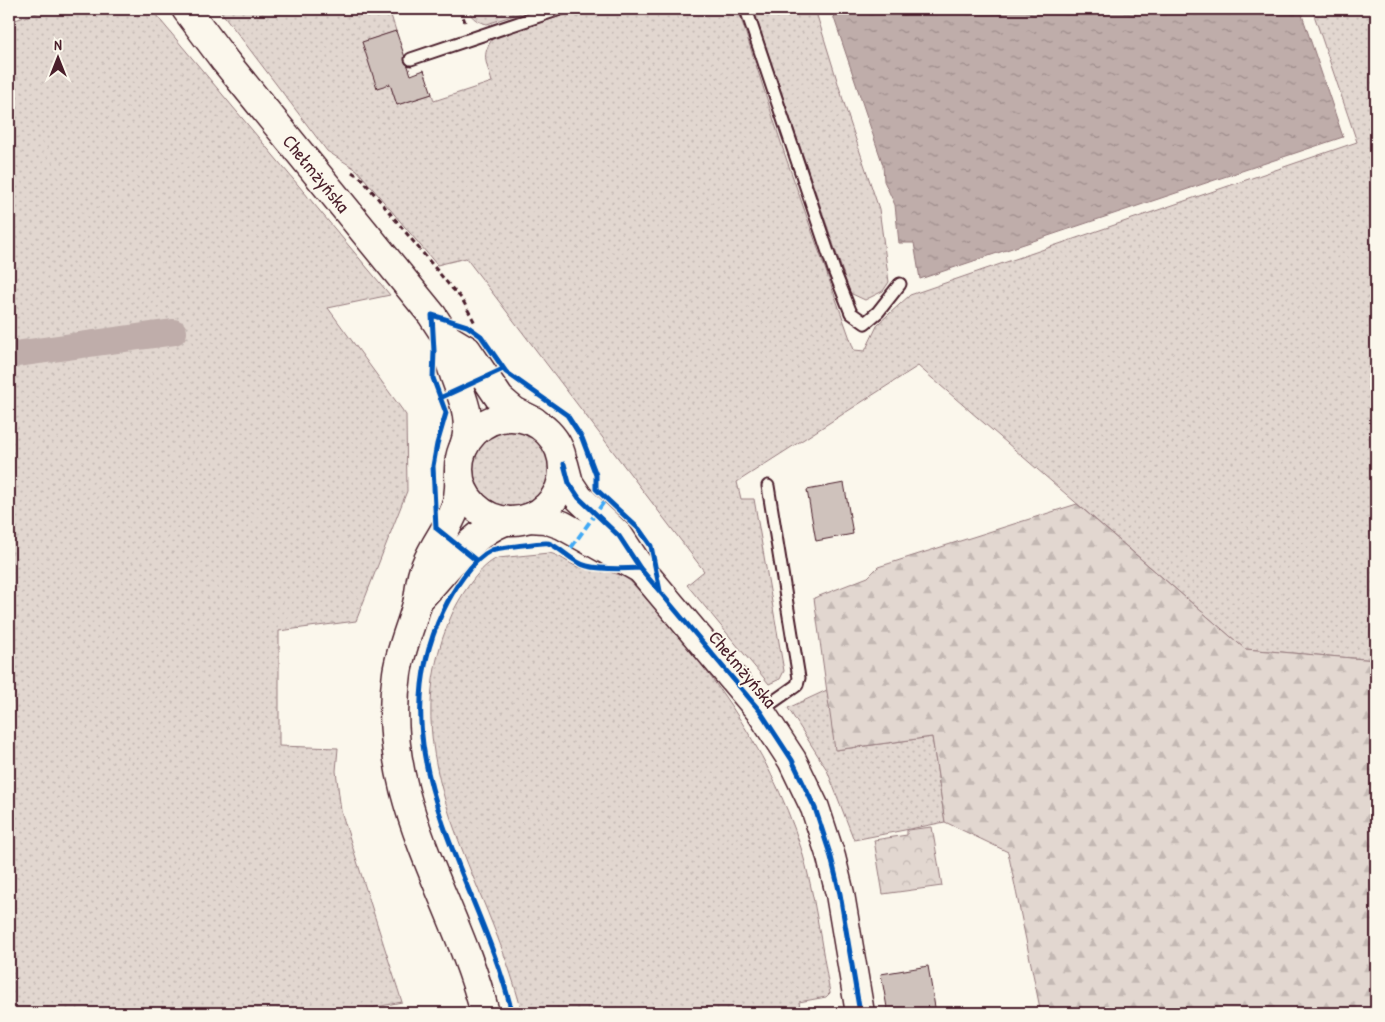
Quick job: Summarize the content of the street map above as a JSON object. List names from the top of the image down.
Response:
{
  "streets": {
    "street": ["Chełmżyńska"]
  },
  "north": "top"
}
